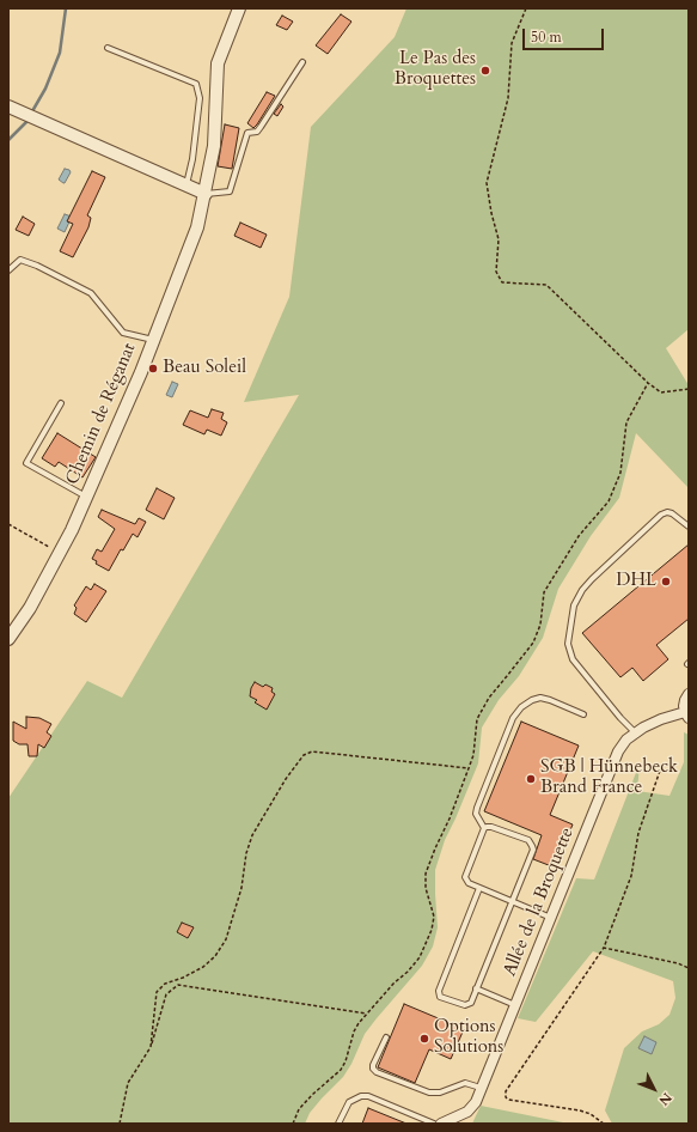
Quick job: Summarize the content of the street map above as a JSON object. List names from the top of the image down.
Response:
{
  "streets": {
    "street": ["Chemin de Réganat", "Allée de la Broquette"]
  },
  "places": [
    "Le Pas des Broquettes",
    "Beau Soleil",
    "DHL",
    "SGB | Hünnebeck Brand France",
    "Options Solutions"
  ],
  "scale_bar": "50 m",
  "north": "bottom right"
}
